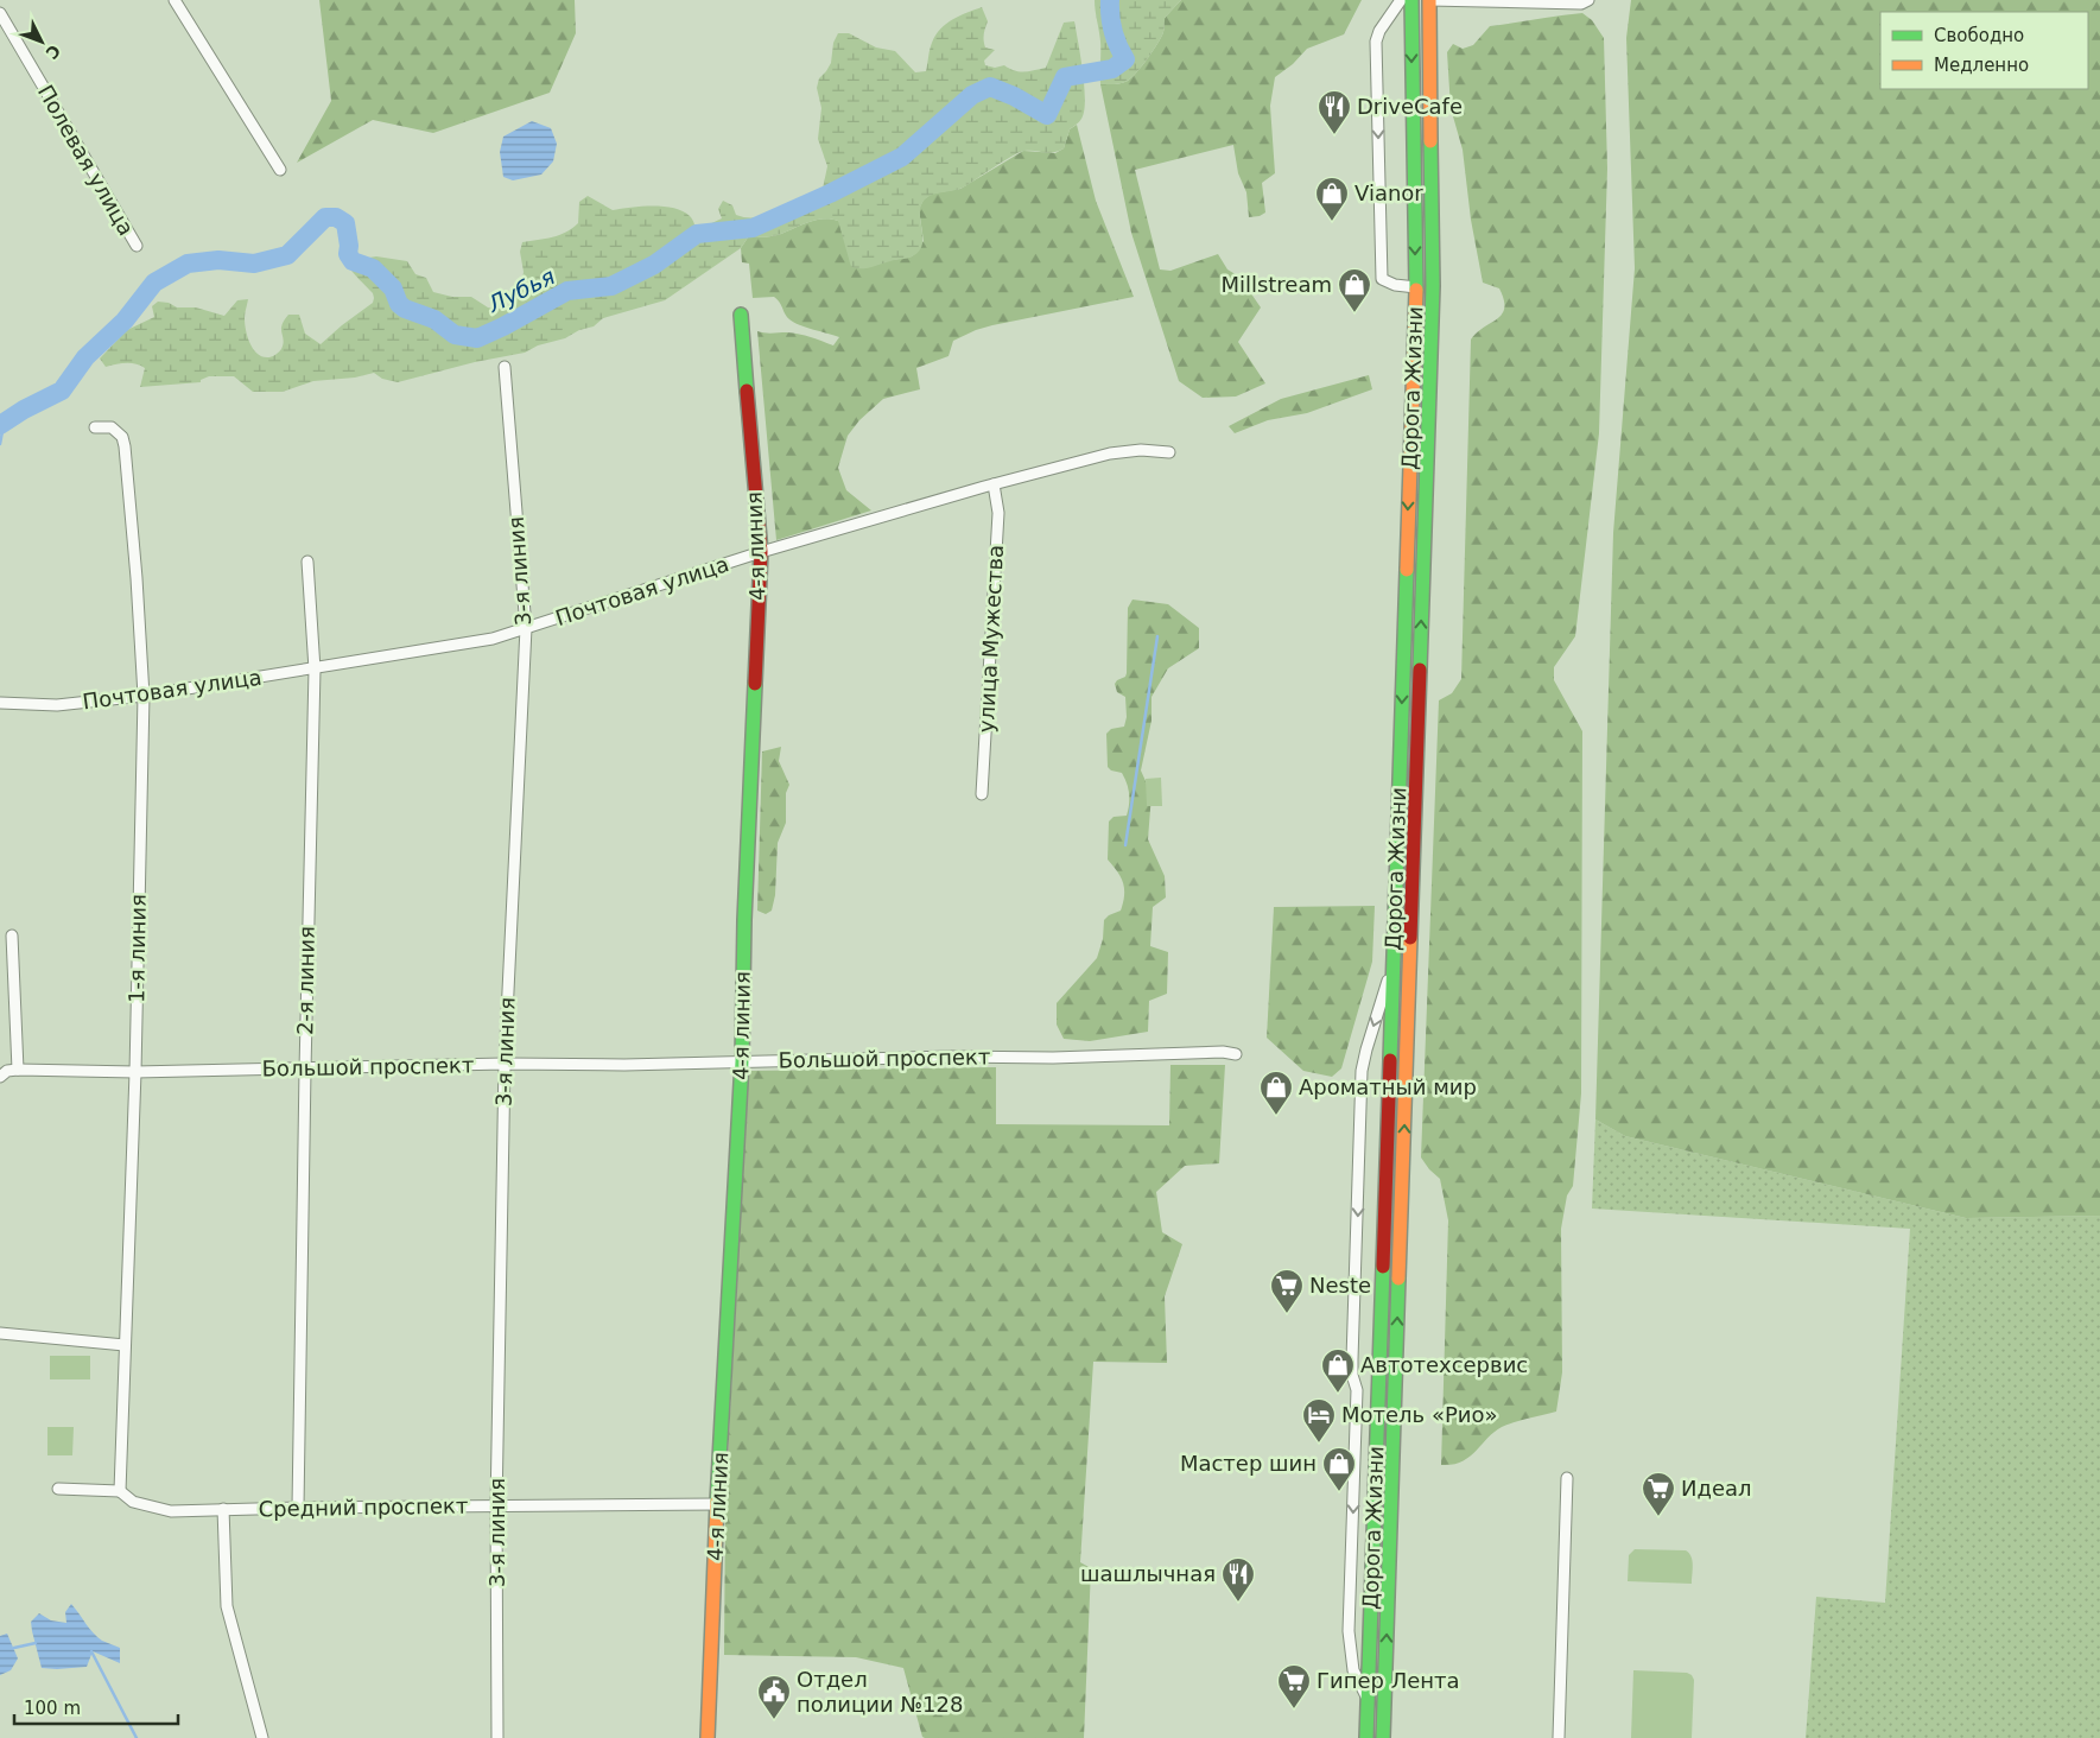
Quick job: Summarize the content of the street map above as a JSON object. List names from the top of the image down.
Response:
{
  "streets": {
    "main road": ["Дорога Жизни", "4-я линия"],
    "street": [
      "Полевая улица",
      "3-я линия",
      "Почтовая улица",
      "улица Мужества",
      "1-я линия",
      "2-я линия",
      "Большой проспект",
      "Средний проспект"
    ]
  },
  "crossings": [
    ["4-я линия", "Почтовая улица"],
    ["4-я линия", "Большой проспект"],
    ["4-я линия", "Средний проспект"],
    ["3-я линия", "Почтовая улица"],
    ["3-я линия", "Большой проспект"],
    ["3-я линия", "Средний проспект"],
    ["Почтовая улица", "улица Мужества"],
    ["Почтовая улица", "1-я линия"],
    ["Почтовая улица", "2-я линия"],
    ["1-я линия", "Большой проспект"],
    ["1-я линия", "Средний проспект"],
    ["2-я линия", "Большой проспект"],
    ["2-я линия", "Средний проспект"]
  ],
  "water": ["Лубья"],
  "places": {
    "restaurant": ["DriveCafe", "шашлычная"],
    "shop": [
      "Vianor",
      "Millstream",
      "Ароматный мир",
      "Автотехсервис",
      "Мастер шин"
    ],
    "supermarket": ["Neste", "Идеал", "Гипер Лента"],
    "hotel": ["Мотель «Рио»"],
    "public building": ["Отдел полиции №128"]
  },
  "legend": ["Свободно", "Медленно"],
  "scale_bar": "100 m",
  "north": "bottom right"
}
